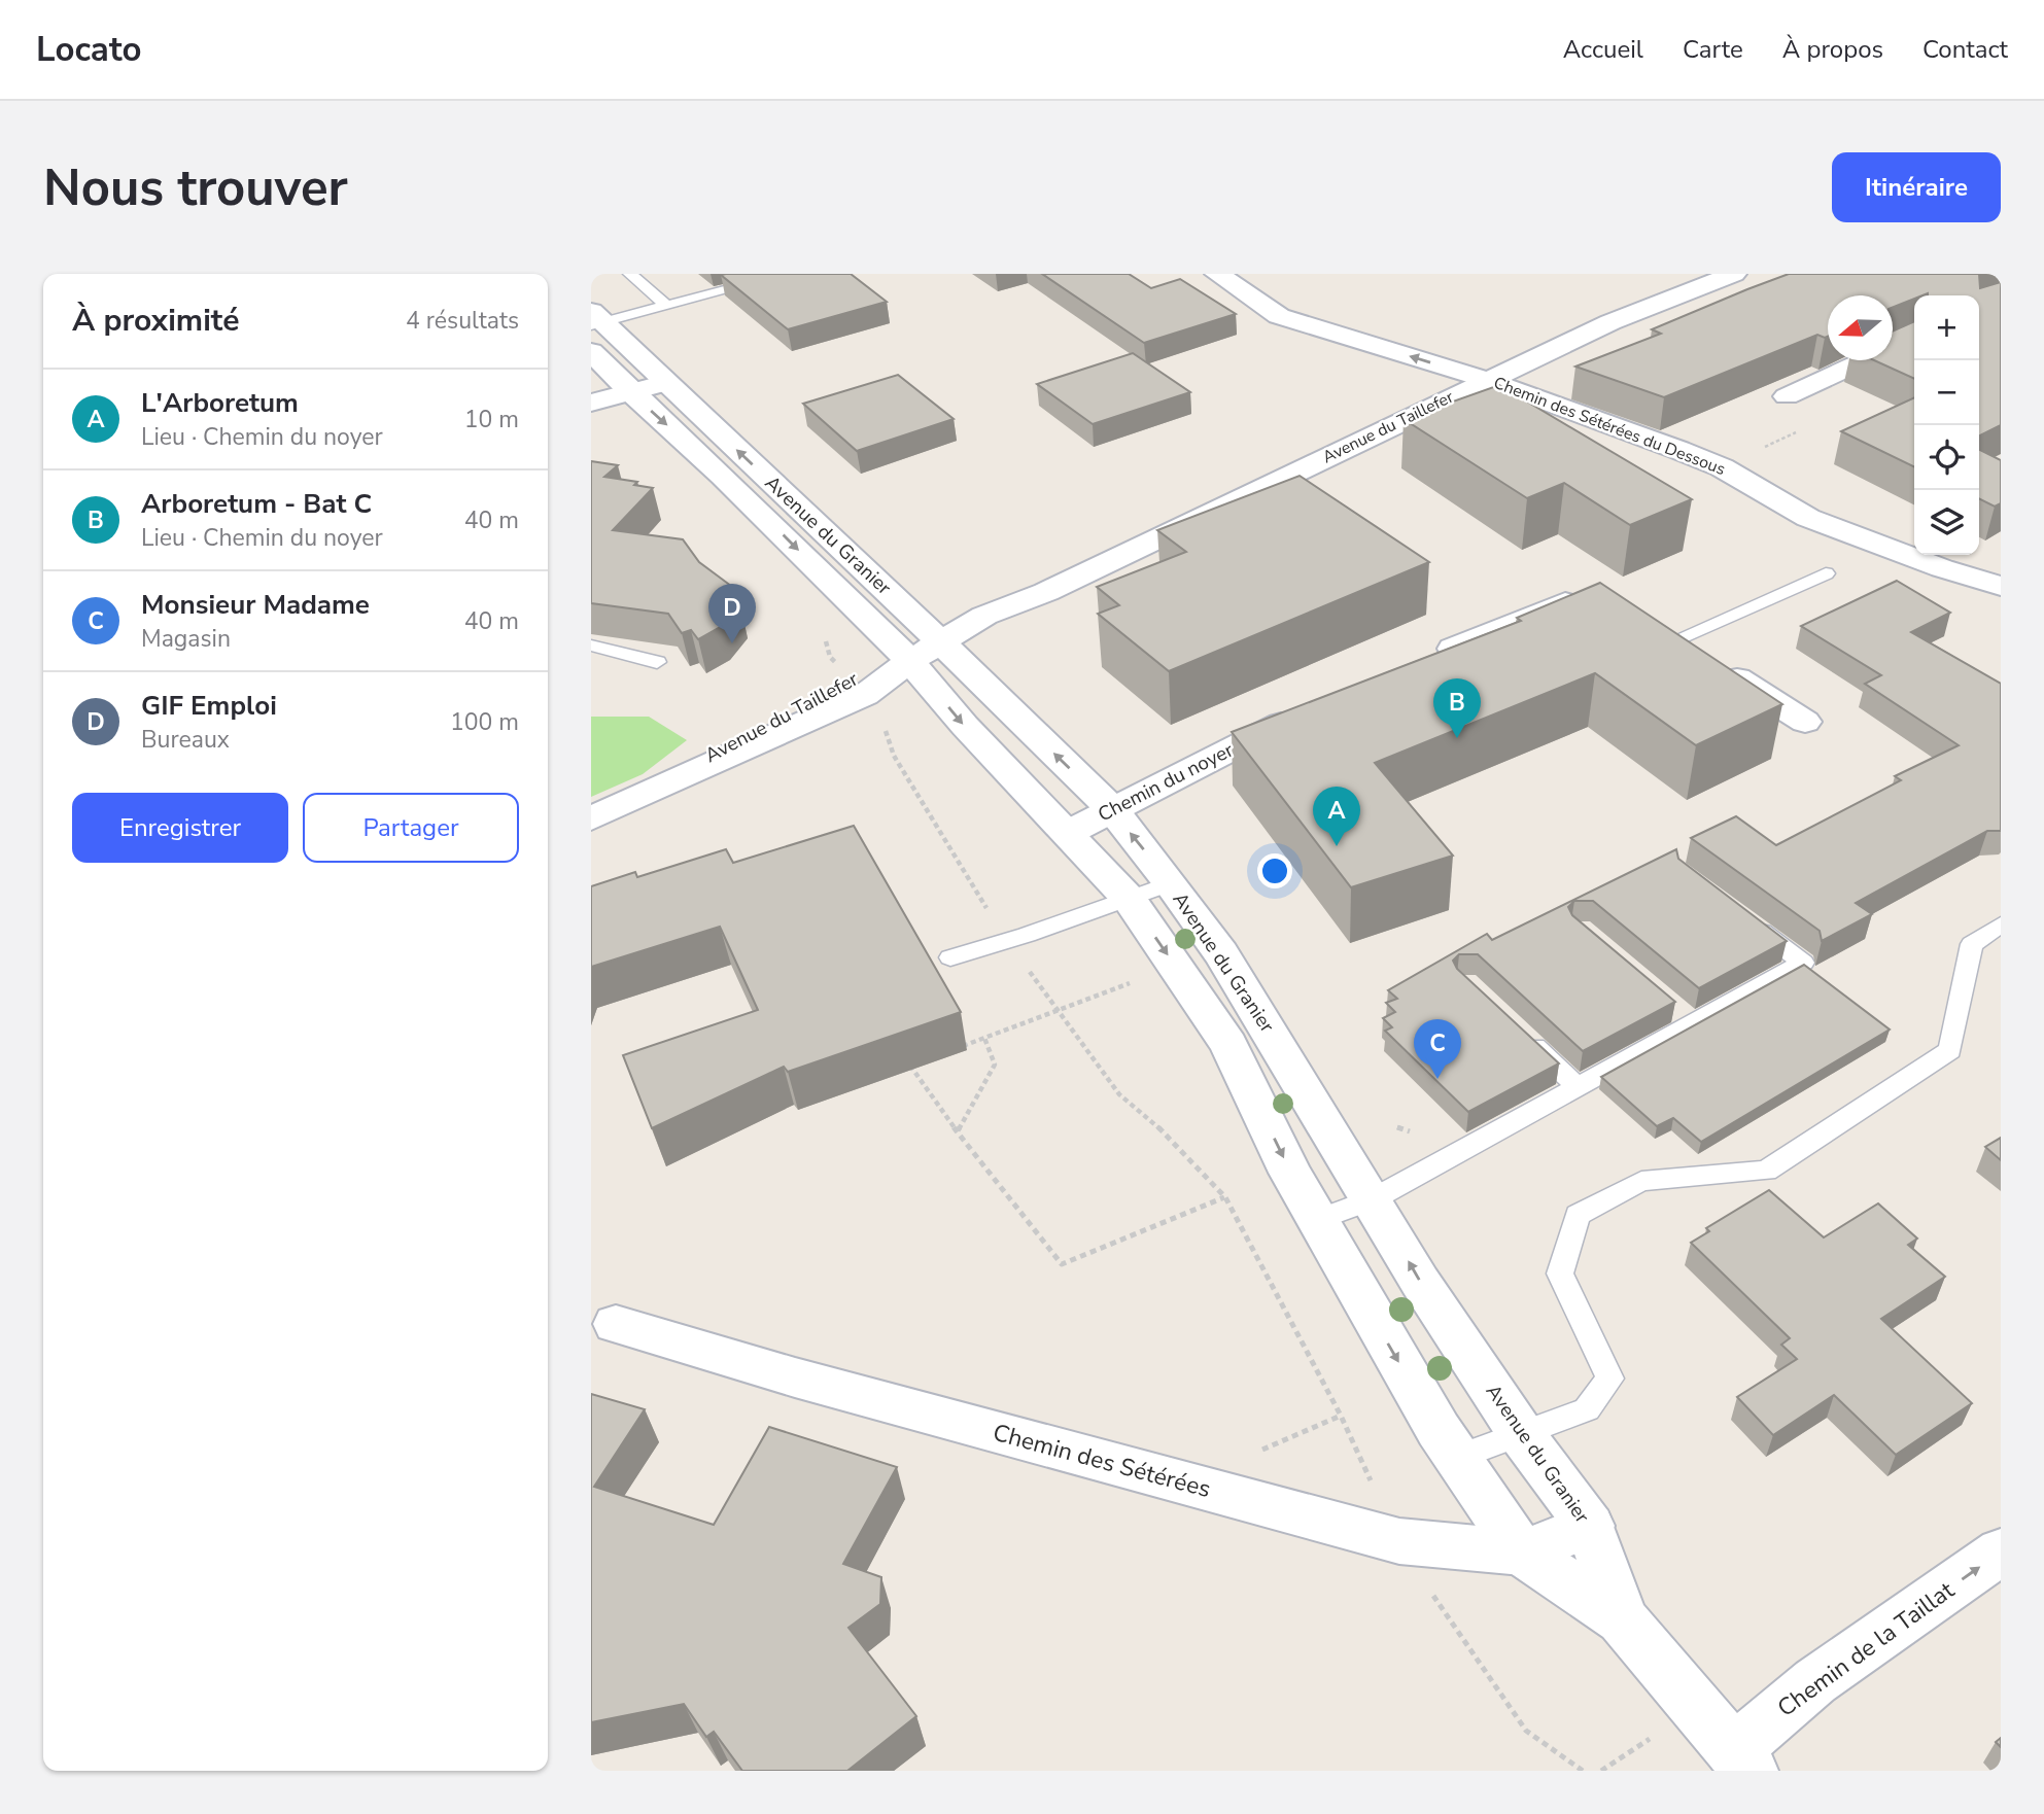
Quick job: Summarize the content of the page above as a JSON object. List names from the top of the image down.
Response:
{
  "streets": {
    "street": [
      "Chemin des Sétérées du Dessous",
      "Avenue du Taillefer",
      "Avenue du Granier",
      "Chemin du noyer",
      "Chemin des Sétérées",
      "Chemin de la Taillat"
    ]
  },
  "crossings": [
    ["Chemin des Sétérées du Dessous", "Avenue du Taillefer"],
    ["Avenue du Taillefer", "Avenue du Granier"],
    ["Avenue du Granier", "Chemin du noyer"],
    ["Avenue du Granier", "Chemin des Sétérées"]
  ],
  "one_way": ["Chemin de la Taillat"],
  "north": "left",
  "page": {
    "header": "Locato",
    "nav": [
      "Accueil",
      "Carte",
      "À propos",
      "Contact"
    ],
    "buttons": [
      "Itinéraire",
      ["Enregistrer", "Partager"]
    ],
    "title": "Nous trouver",
    "heading": ["À proximité", "4 résultats"],
    "map_buttons": ["+", "−"],
    "list": [
      {
        "mark": "A",
        "name": "L'Arboretum",
        "note": "Lieu · Chemin du noyer",
        "value": "10 m"
      },
      {
        "mark": "B",
        "name": "Arboretum - Bat C",
        "note": "Lieu · Chemin du noyer",
        "value": "40 m"
      },
      {
        "mark": "C",
        "name": "Monsieur Madame",
        "note": "Magasin",
        "value": "40 m"
      },
      {
        "mark": "D",
        "name": "GIF Emploi",
        "note": "Bureaux",
        "value": "100 m"
      }
    ],
    "pins": [
      "D",
      "B",
      "A",
      "C"
    ]
  }
}
